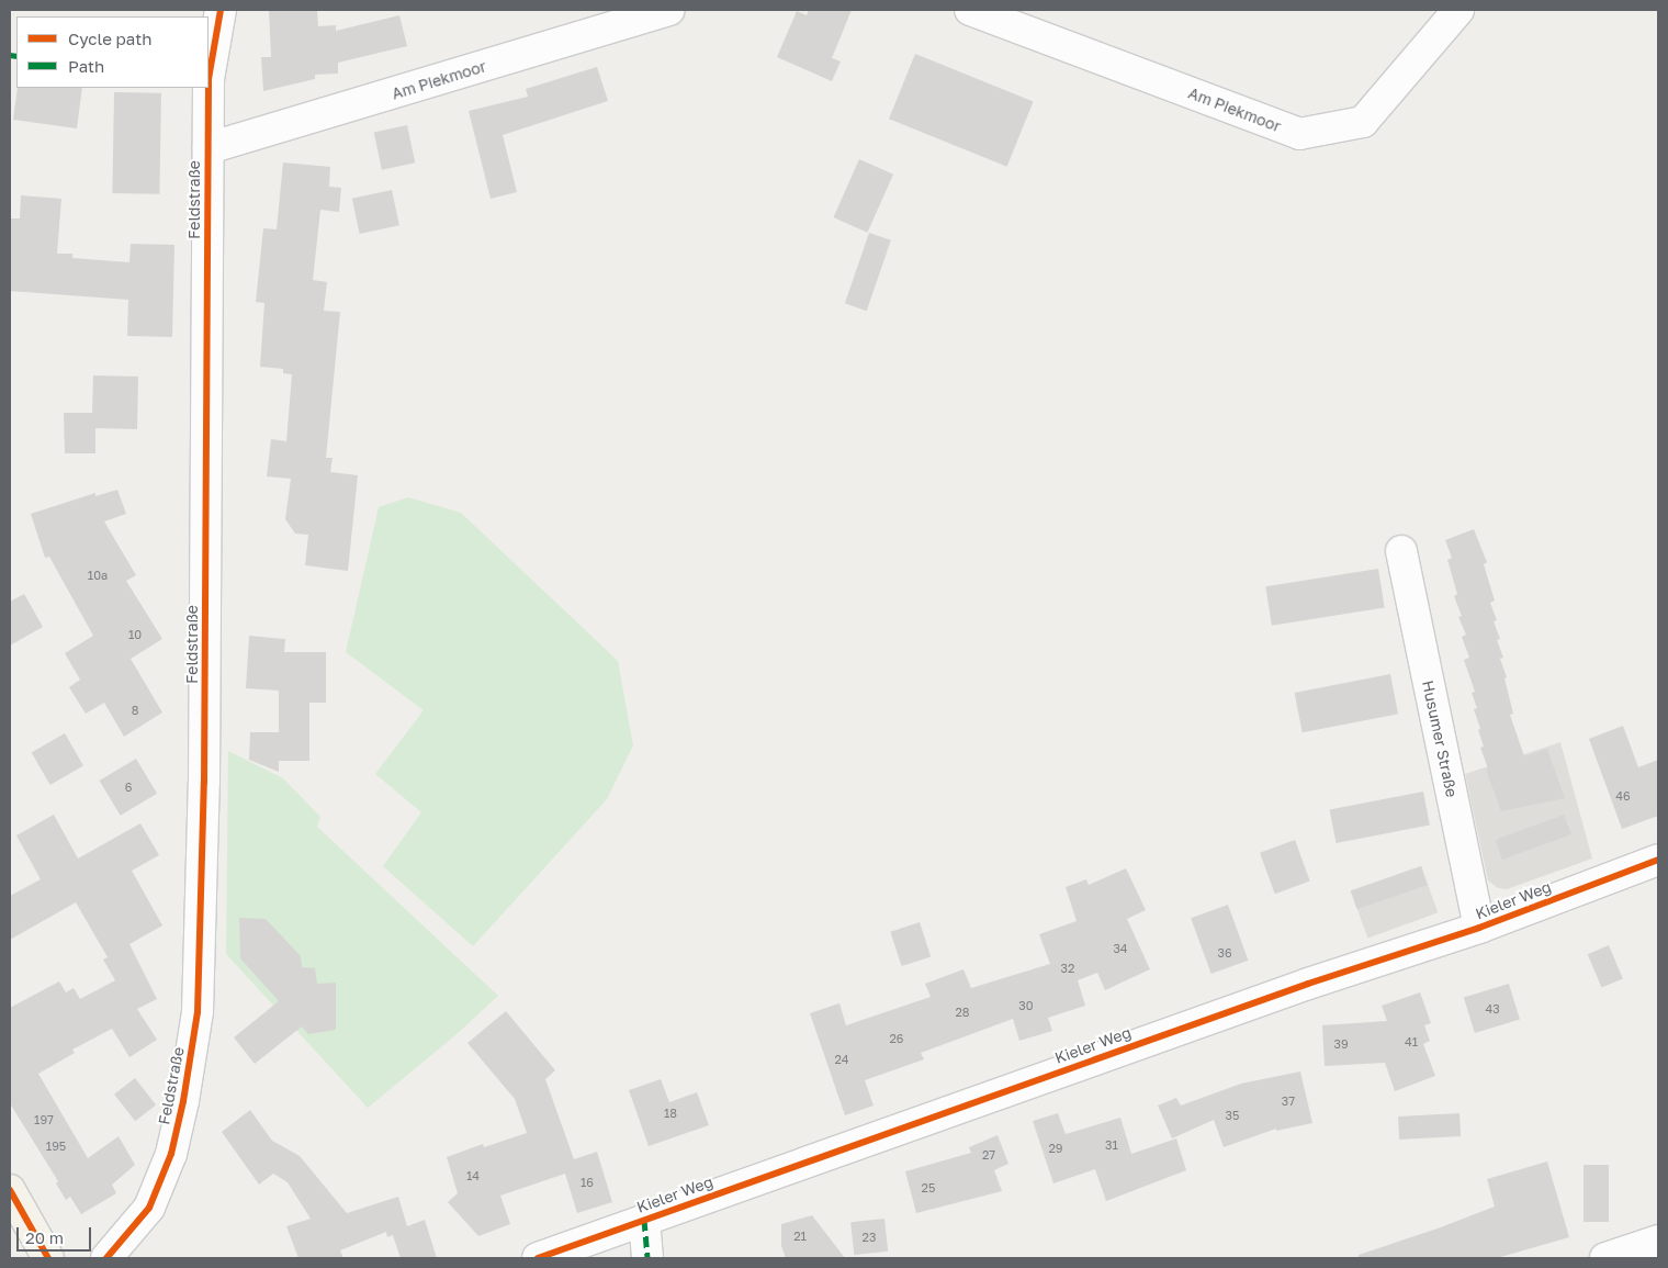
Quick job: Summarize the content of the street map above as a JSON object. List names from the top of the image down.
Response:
{
  "streets": {
    "street": [
      "Am Piekmoor",
      "Feldstraße",
      "Husumer Straße",
      "Kieler Weg"
    ]
  },
  "crossings": [
    ["Am Piekmoor", "Feldstraße"],
    ["Husumer Straße", "Kieler Weg"]
  ],
  "house_numbers": [
    "10a",
    "10",
    "8",
    "6",
    "46",
    "34",
    "36",
    "32",
    "30",
    "43",
    "28",
    "26",
    "41",
    "39",
    "24",
    "37",
    "18",
    "35",
    "197",
    "31",
    "195",
    "29",
    "27",
    "14",
    "16",
    "25",
    "21",
    "23"
  ],
  "legend": ["Cycle path", "Path"],
  "scale_bar": "20 m"
}
